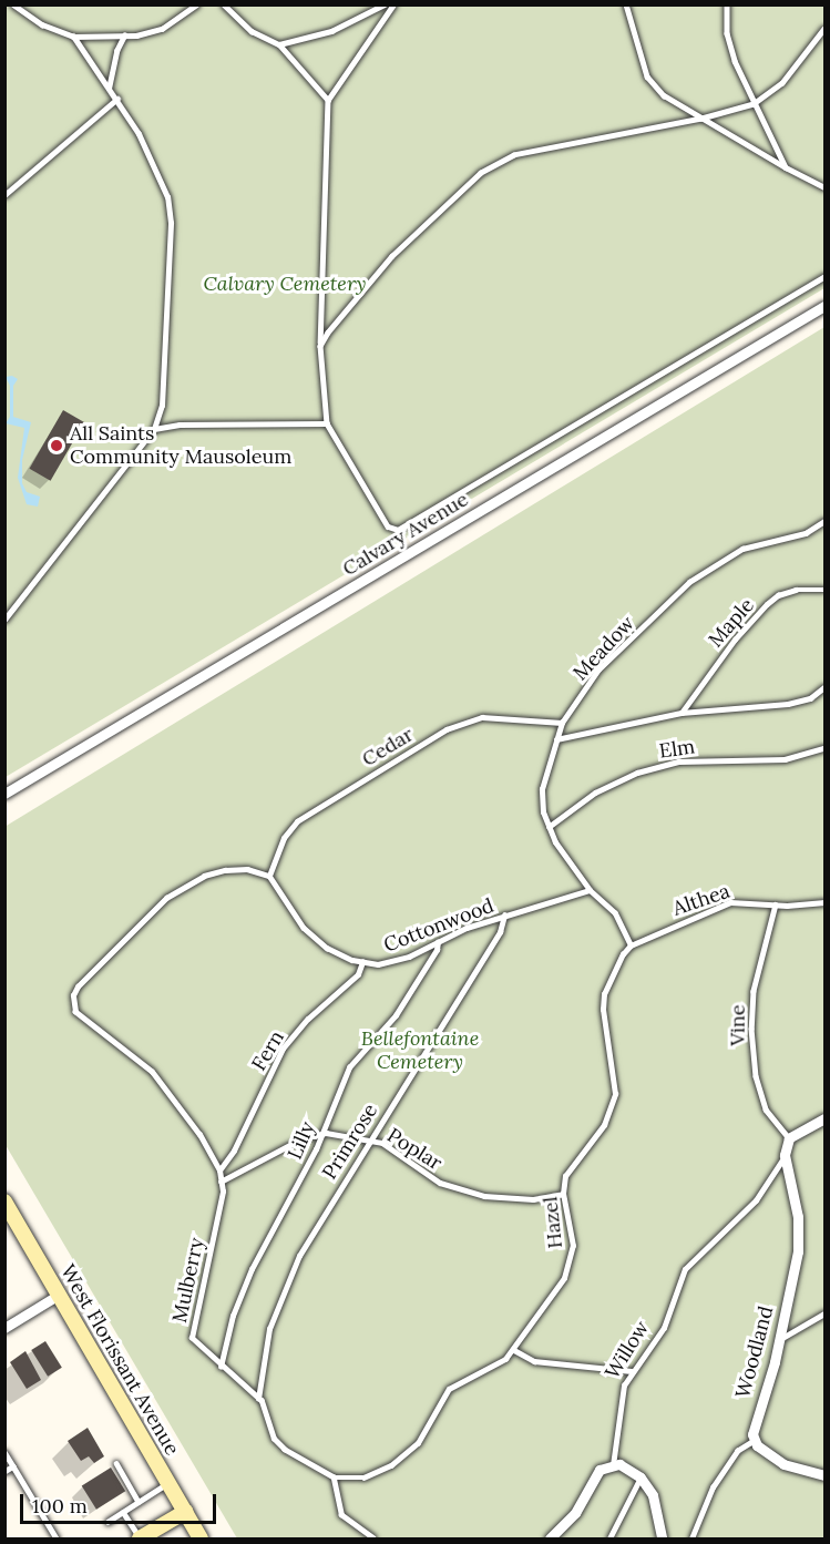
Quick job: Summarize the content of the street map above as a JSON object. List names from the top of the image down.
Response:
{
  "streets": {
    "main road": ["West Florissant Avenue"],
    "street": ["Calvary Avenue", "Woodland"],
    "lane": [
      "Maple",
      "Meadow",
      "Cedar",
      "Elm",
      "Althea",
      "Cottonwood",
      "Vine",
      "Fern",
      "Lilly",
      "Primrose",
      "Poplar",
      "Hazel",
      "Mulberry",
      "Willow"
    ]
  },
  "crossings": [
    ["Meadow", "Cedar"],
    ["Meadow", "Elm"],
    ["Meadow", "Althea"],
    ["Meadow", "Cottonwood"],
    ["Meadow", "Hazel"],
    ["Cedar", "Cottonwood"],
    ["Cedar", "Mulberry"],
    ["Althea", "Vine"],
    ["Althea", "Hazel"],
    ["Cottonwood", "Fern"],
    ["Cottonwood", "Lilly"],
    ["Cottonwood", "Primrose"],
    ["Cottonwood", "Mulberry"],
    ["Fern", "Mulberry"],
    ["Lilly", "Poplar"],
    ["Lilly", "Mulberry"],
    ["Primrose", "Poplar"],
    ["Primrose", "Mulberry"],
    ["Poplar", "Hazel"],
    ["Poplar", "Mulberry"],
    ["Hazel", "Mulberry"],
    ["Willow", "Woodland"]
  ],
  "parks": ["Calvary Cemetery", "Bellefontaine Cemetery"],
  "places": ["All Saints Community Mausoleum"],
  "scale_bar": "100 m"
}
